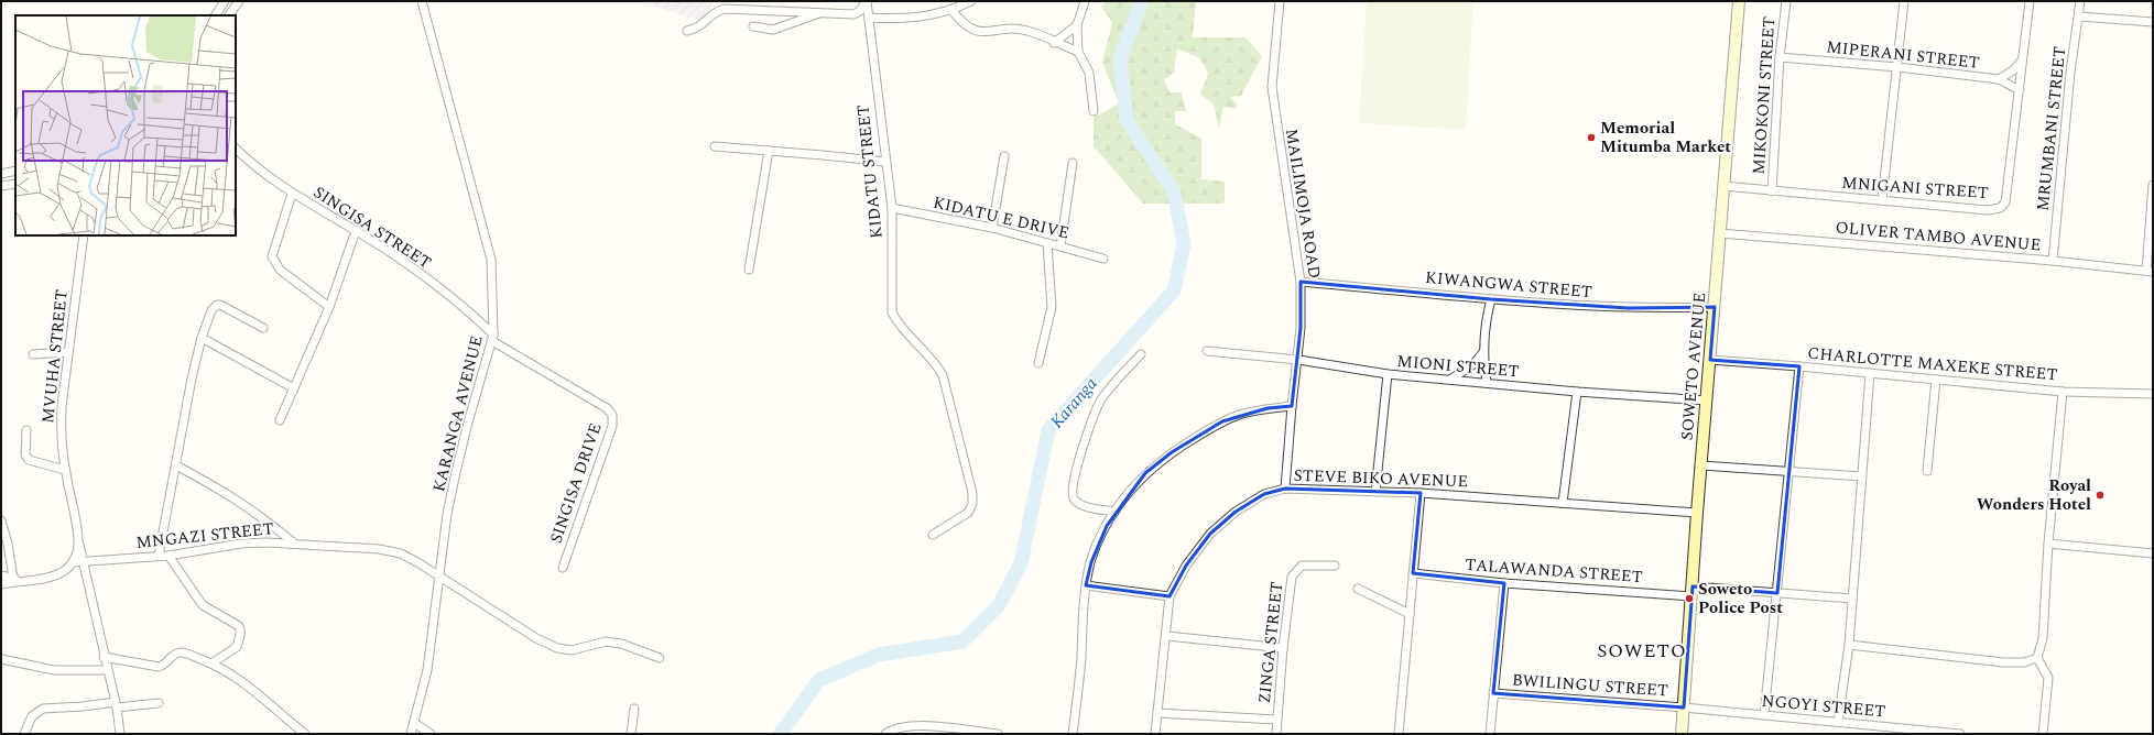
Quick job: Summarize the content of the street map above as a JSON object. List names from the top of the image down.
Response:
{
  "streets": {
    "street": [
      "MIPERANI STREET",
      "MIKOKONI STREET",
      "MRUMBANI STREET",
      "KIDATU STREET",
      "MNIGANI STREET",
      "MAILIMOJA ROAD",
      "KIDATU E DRIVE",
      "SINGISA STREET",
      "OLIVER TAMBO AVENUE",
      "KIWANGWA STREET",
      "MVUHA STREET",
      "CHARLOTTE MAXEKE STREET",
      "MIONI STREET",
      "SOWETO AVENUE",
      "KARANGA AVENUE",
      "STEVE BIKO AVENUE",
      "SINGISA DRIVE",
      "MNGAZI STREET",
      "TALAWANDA STREET",
      "ZINGA STREET",
      "BWILINGU STREET",
      "NGOYI STREET"
    ]
  },
  "crossings": [
    ["MIPERANI STREET", "MIKOKONI STREET"],
    ["MIPERANI STREET", "MNIGANI STREET"],
    ["MIKOKONI STREET", "MNIGANI STREET"],
    ["MRUMBANI STREET", "OLIVER TAMBO AVENUE"],
    ["KIDATU STREET", "KIDATU E DRIVE"],
    ["MNIGANI STREET", "SOWETO AVENUE"],
    ["MAILIMOJA ROAD", "KIWANGWA STREET"],
    ["MAILIMOJA ROAD", "MIONI STREET"],
    ["MAILIMOJA ROAD", "STEVE BIKO AVENUE"],
    ["SINGISA STREET", "KARANGA AVENUE"],
    ["SINGISA STREET", "SINGISA DRIVE"],
    ["OLIVER TAMBO AVENUE", "SOWETO AVENUE"],
    ["KIWANGWA STREET", "SOWETO AVENUE"],
    ["MVUHA STREET", "MNGAZI STREET"],
    ["CHARLOTTE MAXEKE STREET", "SOWETO AVENUE"],
    ["MIONI STREET", "SOWETO AVENUE"],
    ["SOWETO AVENUE", "STEVE BIKO AVENUE"],
    ["SOWETO AVENUE", "TALAWANDA STREET"],
    ["SOWETO AVENUE", "BWILINGU STREET"],
    ["SOWETO AVENUE", "NGOYI STREET"],
    ["KARANGA AVENUE", "SINGISA DRIVE"],
    ["KARANGA AVENUE", "MNGAZI STREET"],
    ["BWILINGU STREET", "NGOYI STREET"]
  ],
  "districts": ["SOWETO"],
  "water": ["Karanga"],
  "places": ["Memorial Mitumba Market", "Royal Wonders Hotel", "Soweto Police Post"]
}
